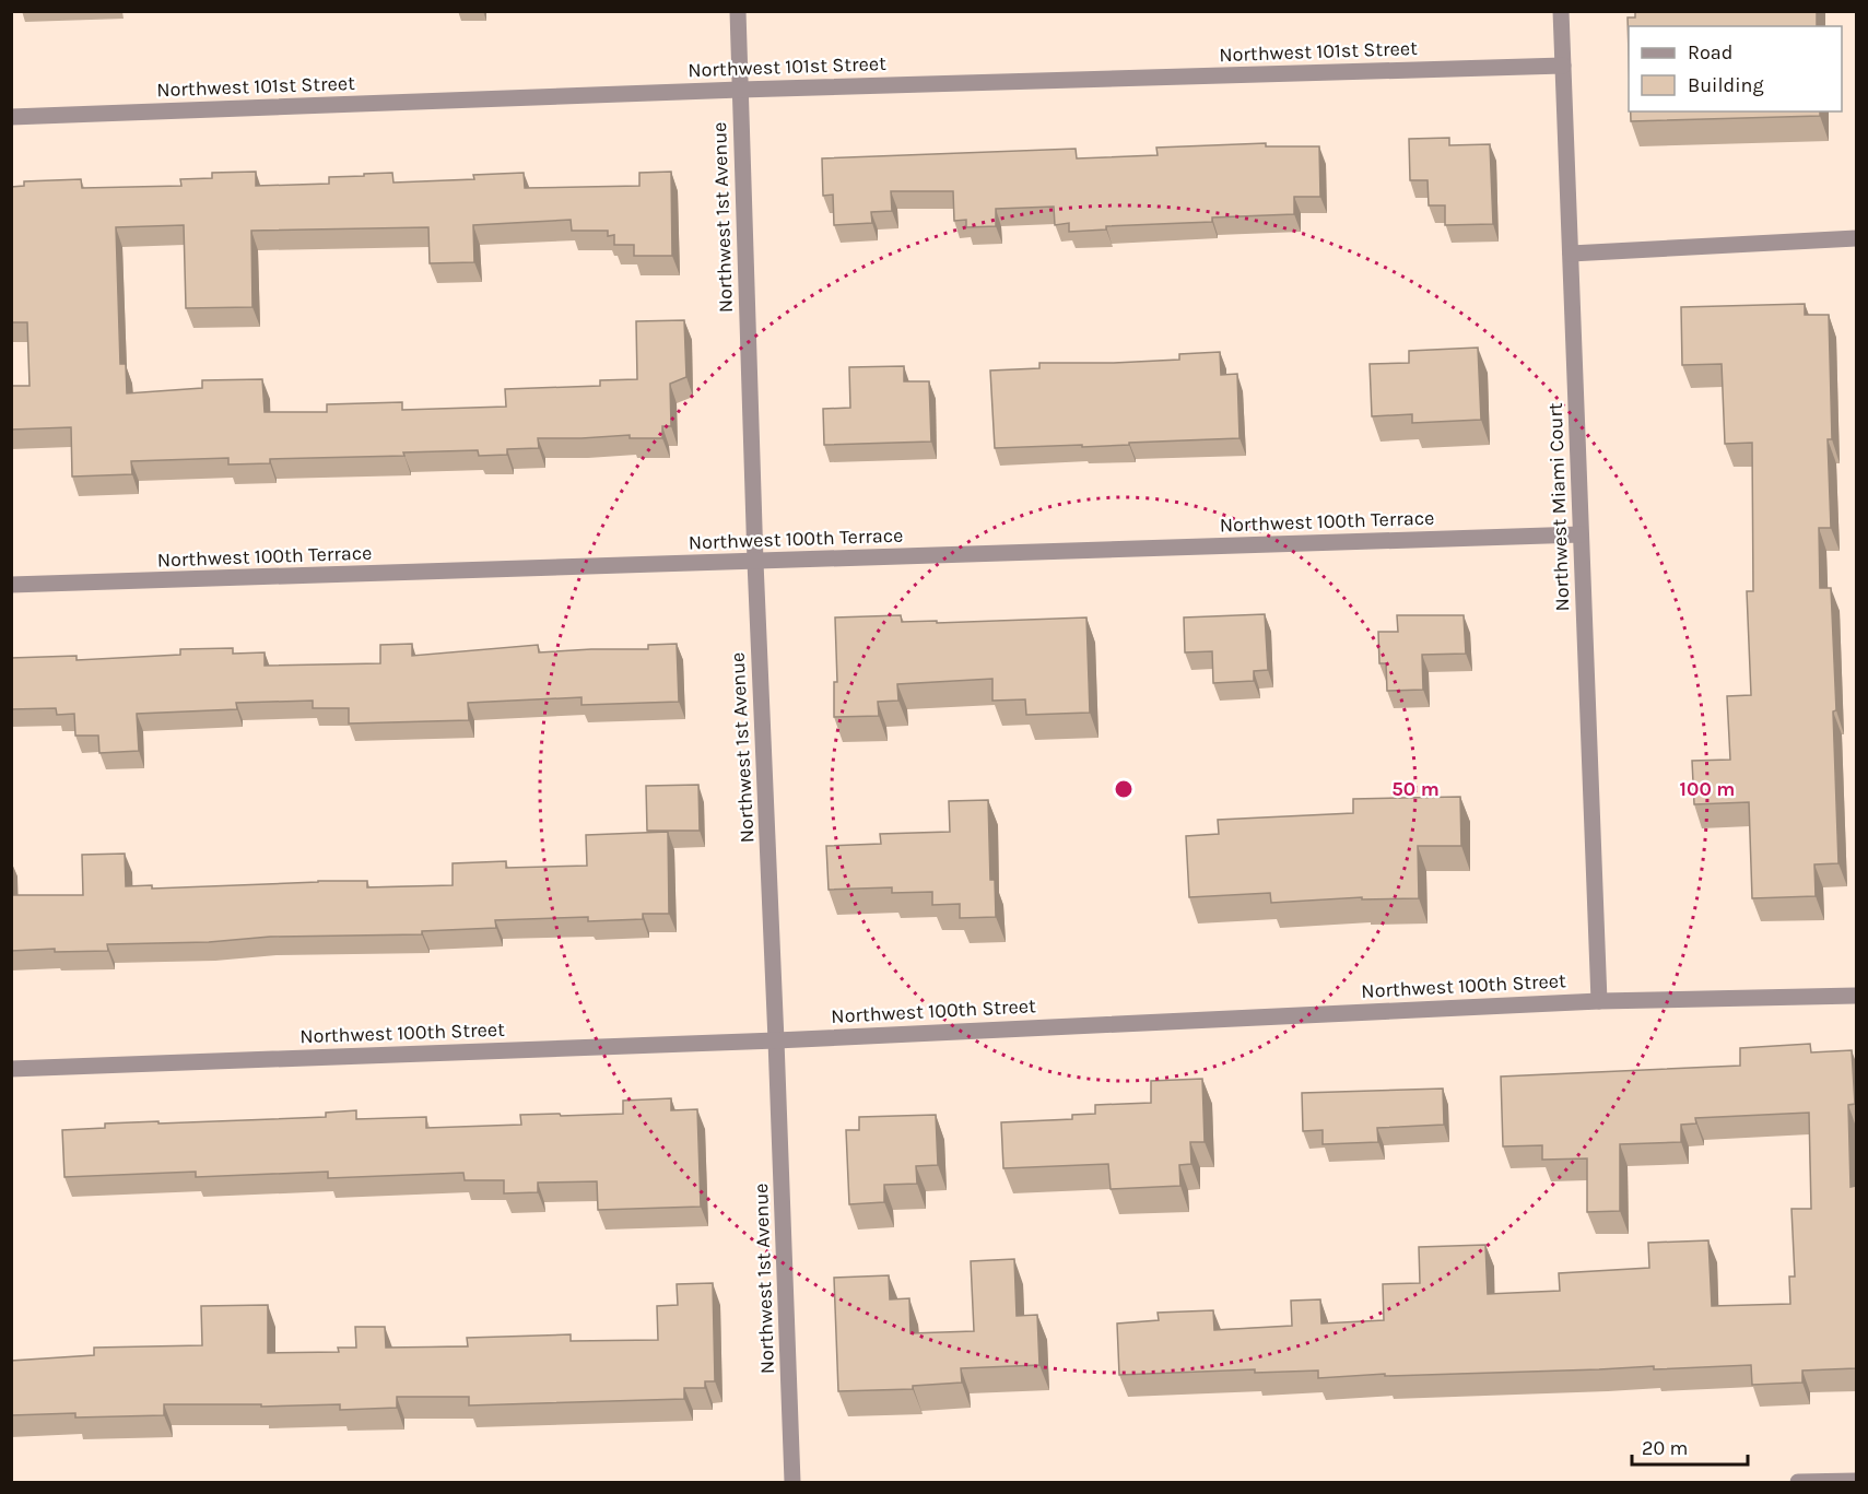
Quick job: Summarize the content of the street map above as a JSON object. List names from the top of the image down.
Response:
{
  "streets": {
    "street": [
      "Northwest 101st Street",
      "Northwest 1st Avenue",
      "Northwest Miami Court",
      "Northwest 100th Terrace",
      "Northwest 100th Street"
    ]
  },
  "crossings": [
    ["Northwest 101st Street", "Northwest 1st Avenue"],
    ["Northwest 101st Street", "Northwest Miami Court"],
    ["Northwest 1st Avenue", "Northwest 100th Terrace"],
    ["Northwest 1st Avenue", "Northwest 100th Street"],
    ["Northwest Miami Court", "Northwest 100th Terrace"],
    ["Northwest Miami Court", "Northwest 100th Street"]
  ],
  "legend": ["Road", "Building"],
  "scale_bar": "20 m",
  "rings": ["50 m", "100 m"]
}
